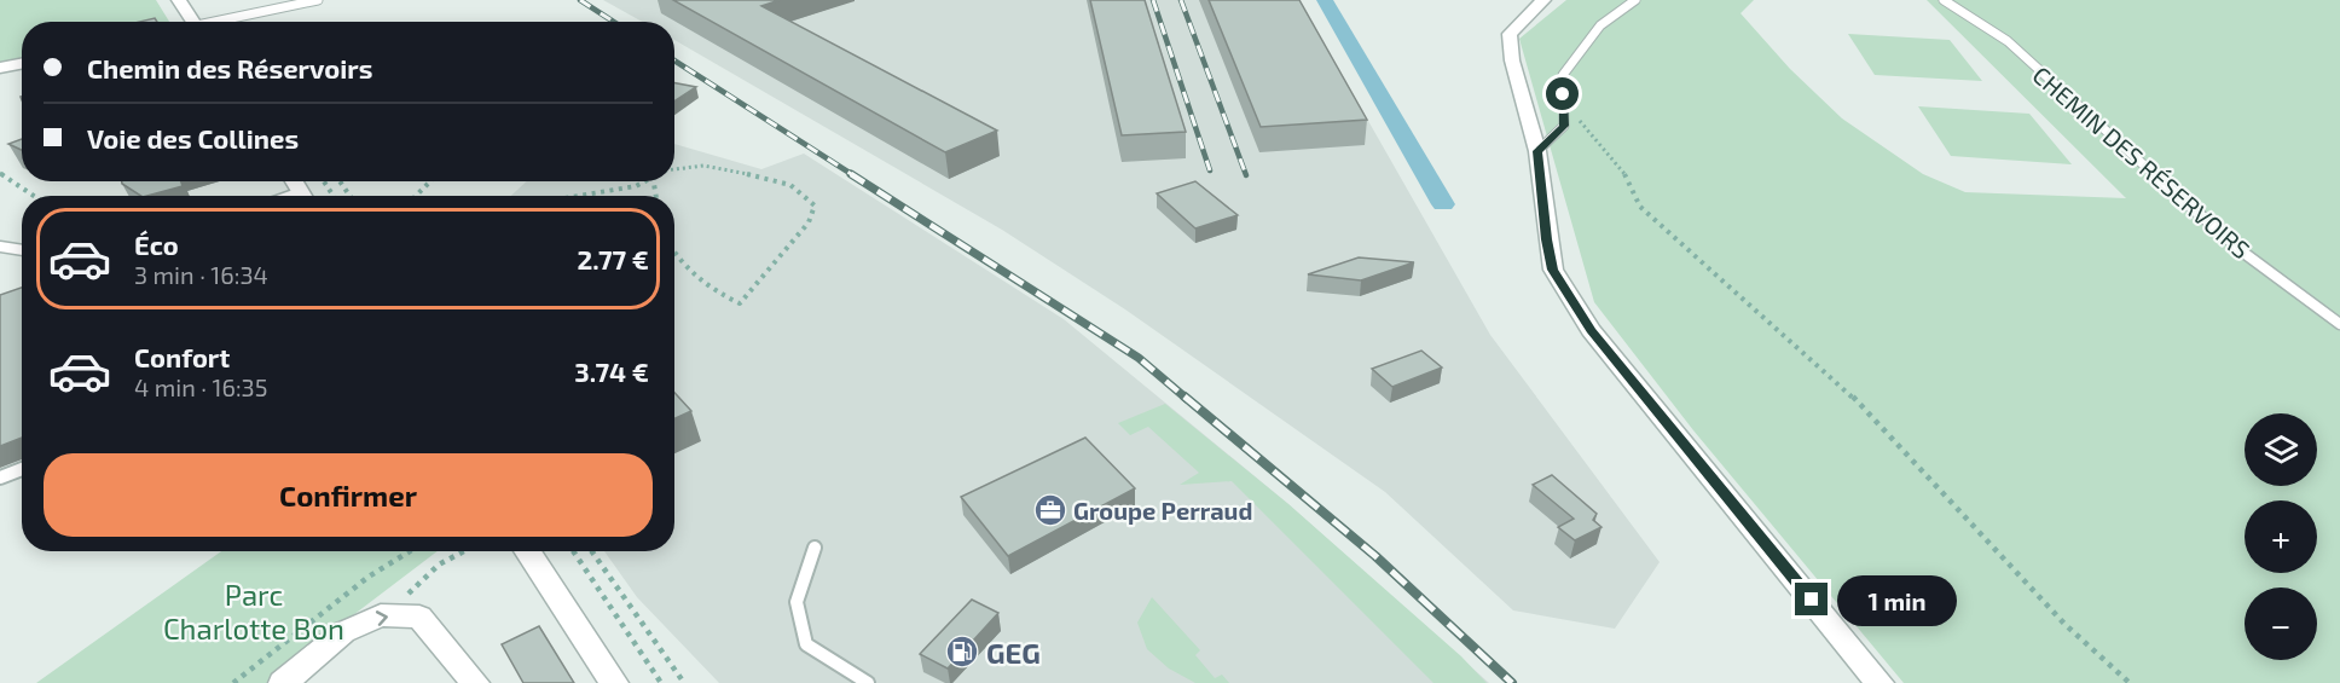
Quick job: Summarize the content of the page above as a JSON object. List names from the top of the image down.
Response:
{
  "streets": {
    "lane": ["CHEMIN DES RÉSERVOIRS"]
  },
  "parks": ["Parc Charlotte Bon"],
  "places": {
    "office": ["Groupe Perraud"],
    "fuel station": ["GEG"]
  },
  "page": {
    "banner": ["Chemin des Réservoirs", "Voie des Collines"],
    "list": [
      {
        "name": "Éco",
        "note": "3 min · 16:34",
        "value": "2.77 €"
      },
      {
        "name": "Confort",
        "note": "4 min · 16:35",
        "value": "3.74 €"
      }
    ],
    "map_buttons": ["+", "−"],
    "buttons": "Confirmer",
    "bubble": "1 min"
  }
}
